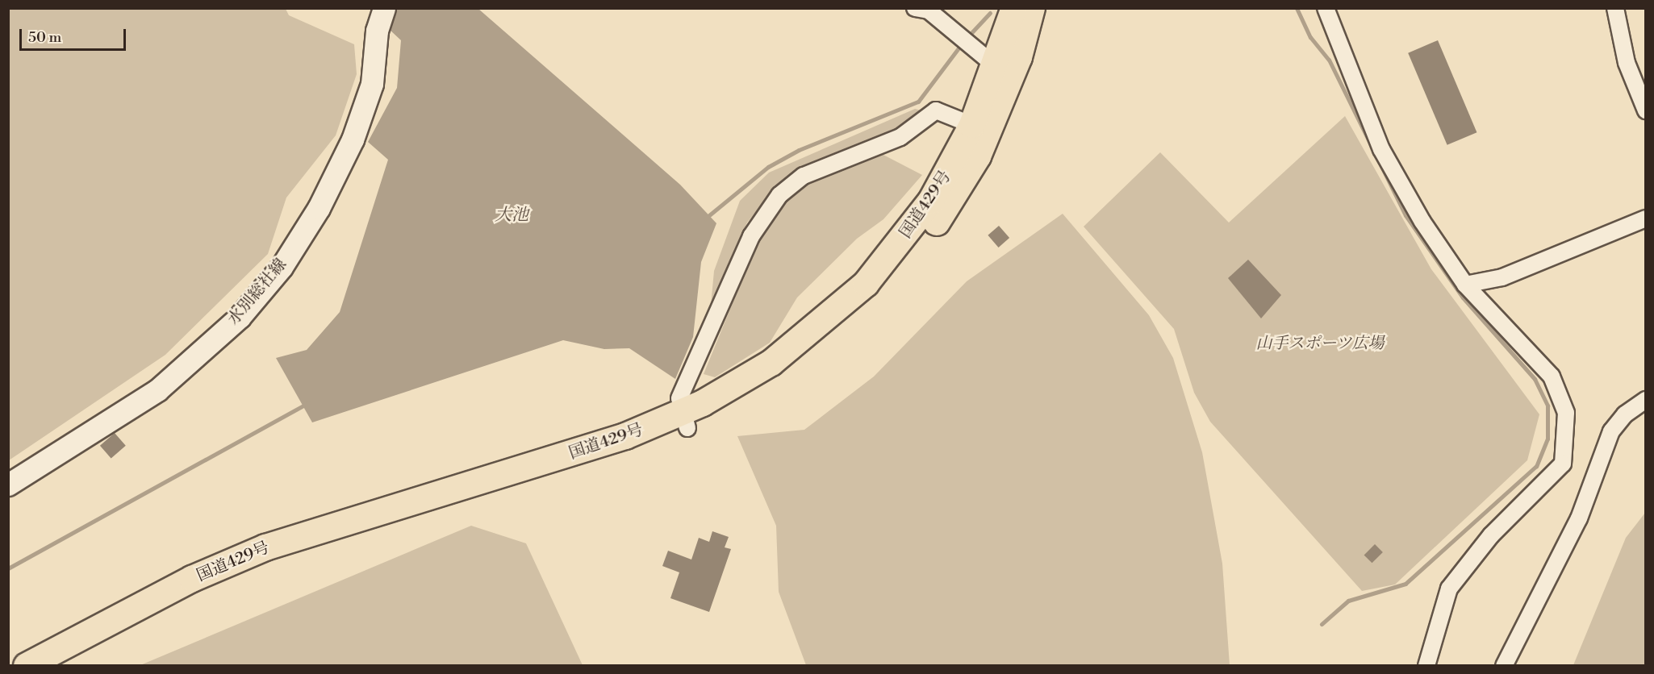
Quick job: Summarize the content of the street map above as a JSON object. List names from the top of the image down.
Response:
{
  "streets": {
    "highway": ["国道429号"],
    "main road": ["水別総社線"]
  },
  "water": ["大池"],
  "parks": ["山手スポーツ広場"],
  "scale_bar": "50 m"
}
